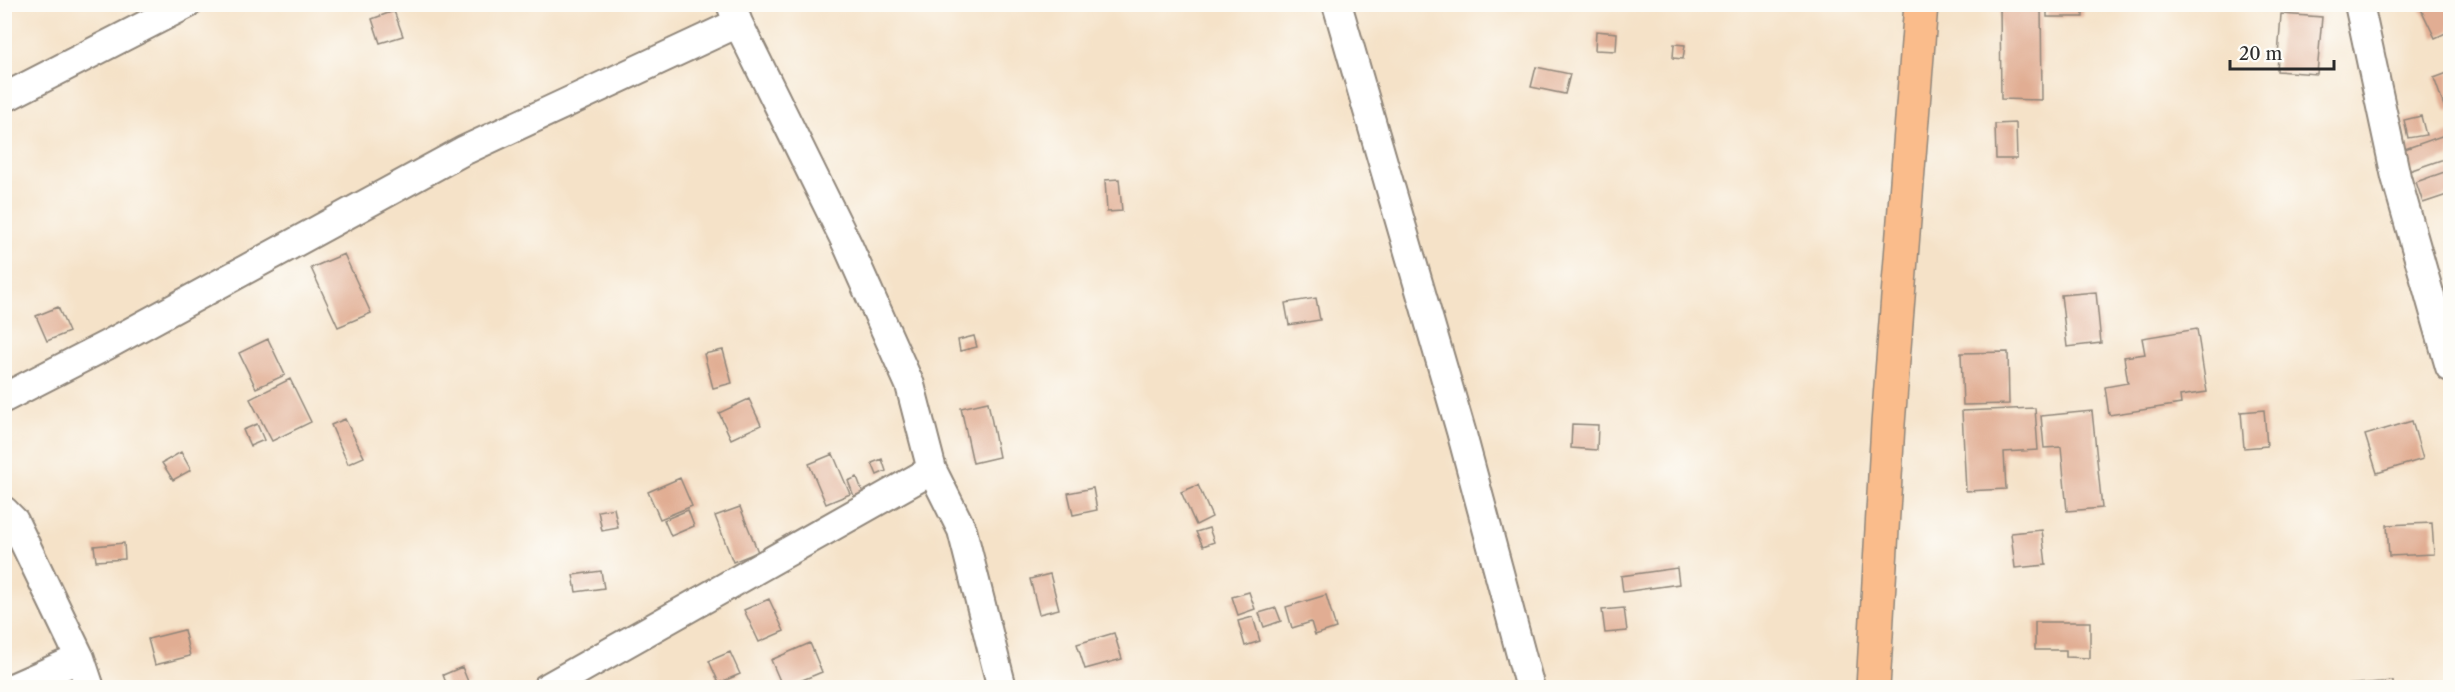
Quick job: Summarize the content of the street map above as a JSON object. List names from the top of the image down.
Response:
{
  "scale_bar": "20 m"
}
